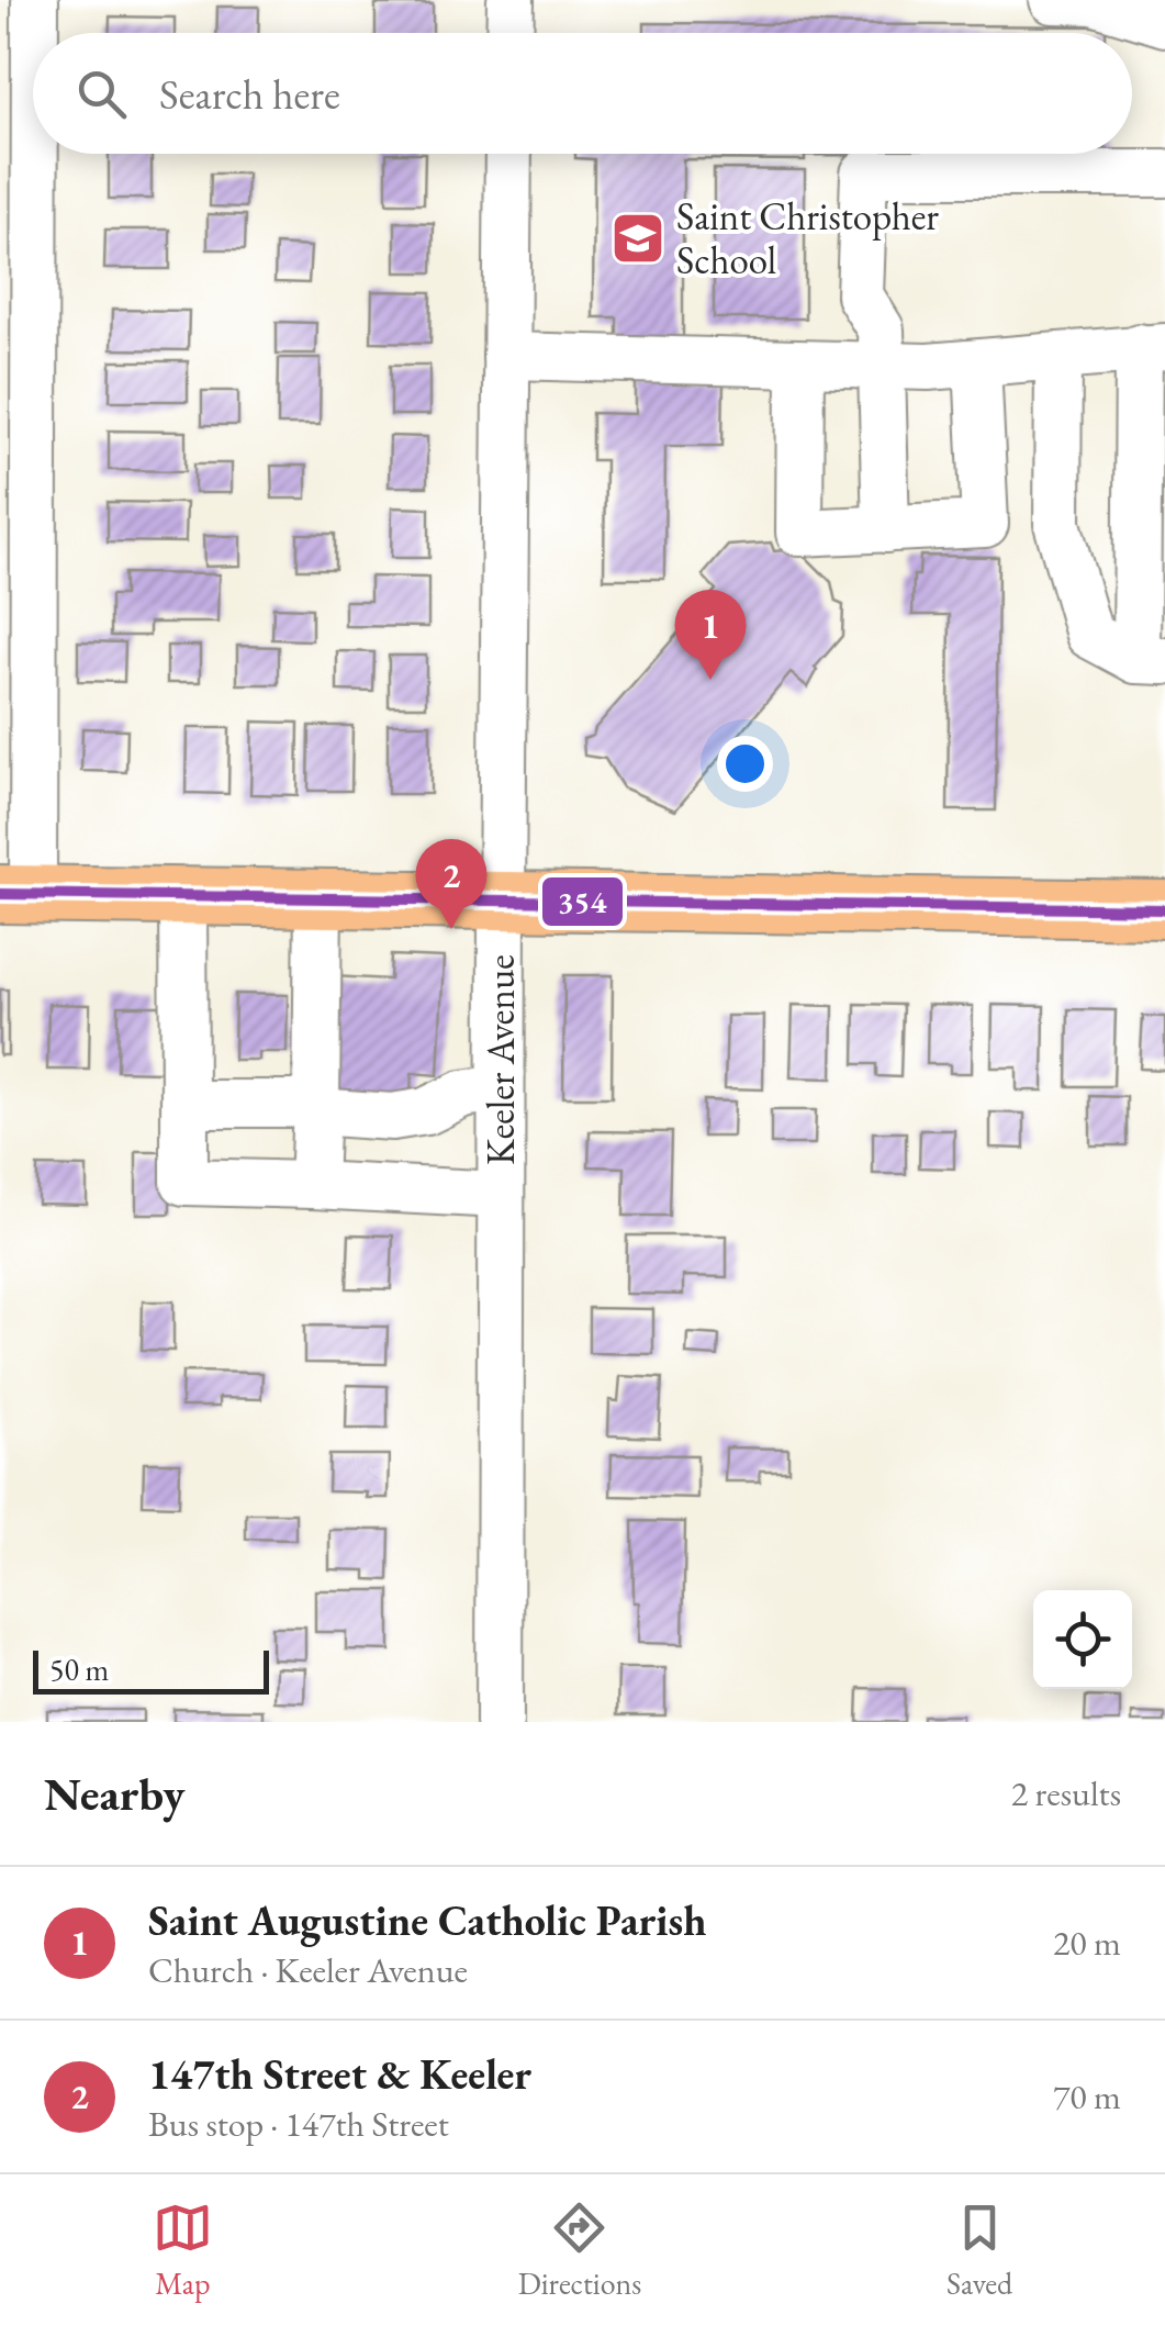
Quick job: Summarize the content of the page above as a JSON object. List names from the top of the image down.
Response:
{
  "streets": {
    "street": ["Keeler Avenue"]
  },
  "places": {
    "school or university": ["Saint Christopher School"]
  },
  "lines": ["transit line 354"],
  "scale_bar": "50 m",
  "page": {
    "search": "Search here",
    "pins": ["1", "2"],
    "scale": "50 m",
    "heading": ["Nearby", "2 results"],
    "list": [
      {
        "mark": "1",
        "name": "Saint Augustine Catholic Parish",
        "note": "Church · Keeler Avenue",
        "value": "20 m"
      },
      {
        "mark": "2",
        "name": "147th Street & Keeler",
        "note": "Bus stop · 147th Street",
        "value": "70 m"
      }
    ],
    "nav": ["Map", "Directions", "Saved"]
  }
}
